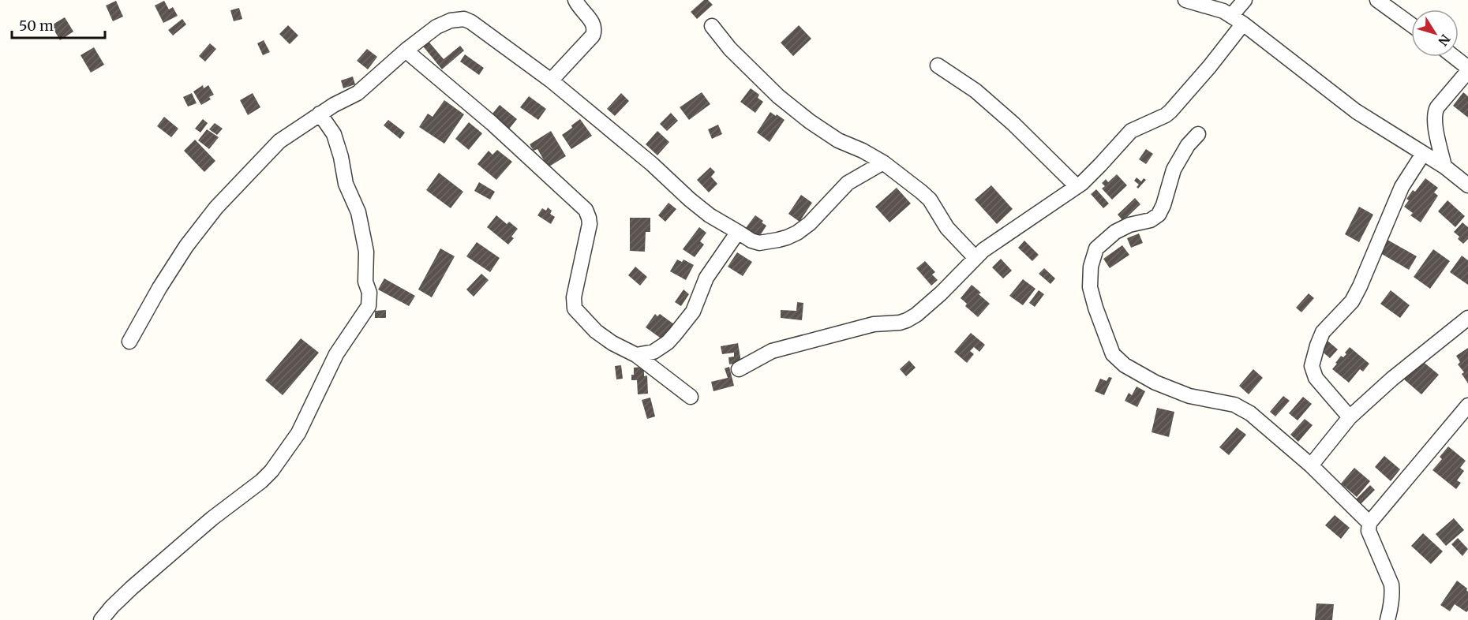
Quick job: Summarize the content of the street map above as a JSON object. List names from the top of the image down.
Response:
{
  "scale_bar": "50 m",
  "north": "bottom right"
}
